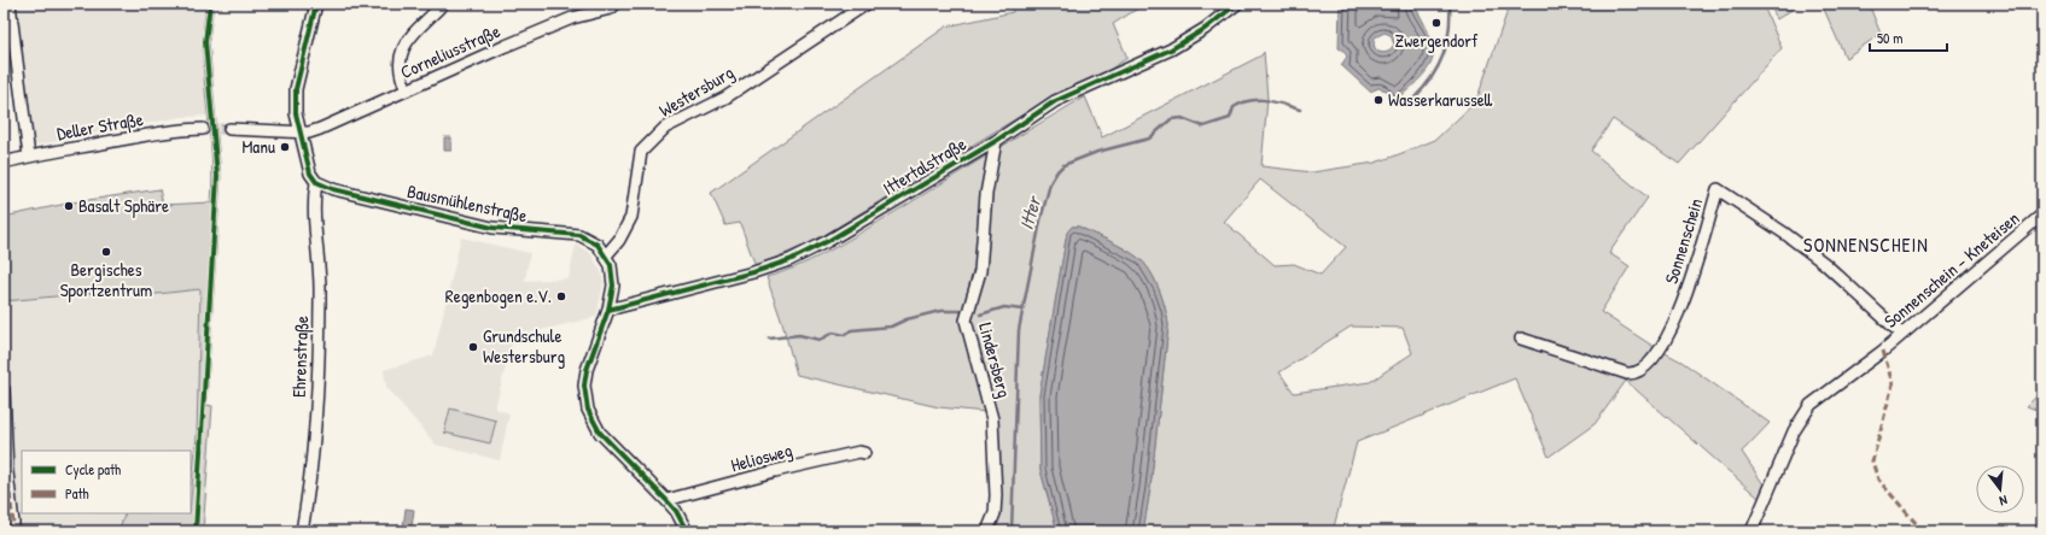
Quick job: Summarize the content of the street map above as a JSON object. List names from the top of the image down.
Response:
{
  "streets": {
    "street": [
      "Corneliusstraße",
      "Westersburg",
      "Deller Straße",
      "Ittertalstraße",
      "Bausmühlenstraße",
      "Sonnenschein",
      "Sonnenschein – Kneteisen",
      "Ehrenstraße",
      "Lindersberg",
      "Heliosweg"
    ]
  },
  "crossings": [
    ["Westersburg", "Bausmühlenstraße"],
    ["Ittertalstraße", "Lindersberg"],
    ["Bausmühlenstraße", "Ehrenstraße"],
    ["Sonnenschein", "Sonnenschein – Kneteisen"]
  ],
  "districts": ["SONNENSCHEIN"],
  "water": ["Itter"],
  "places": [
    "Zwergendorf",
    "Wasserkarussell",
    "Manu",
    "Basalt Sphäre",
    "Bergisches Sportzentrum",
    "Regenbogen e.V.",
    "Grundschule Westersburg"
  ],
  "legend": ["Cycle path", "Path"],
  "scale_bar": "50 m",
  "north": "bottom"
}
